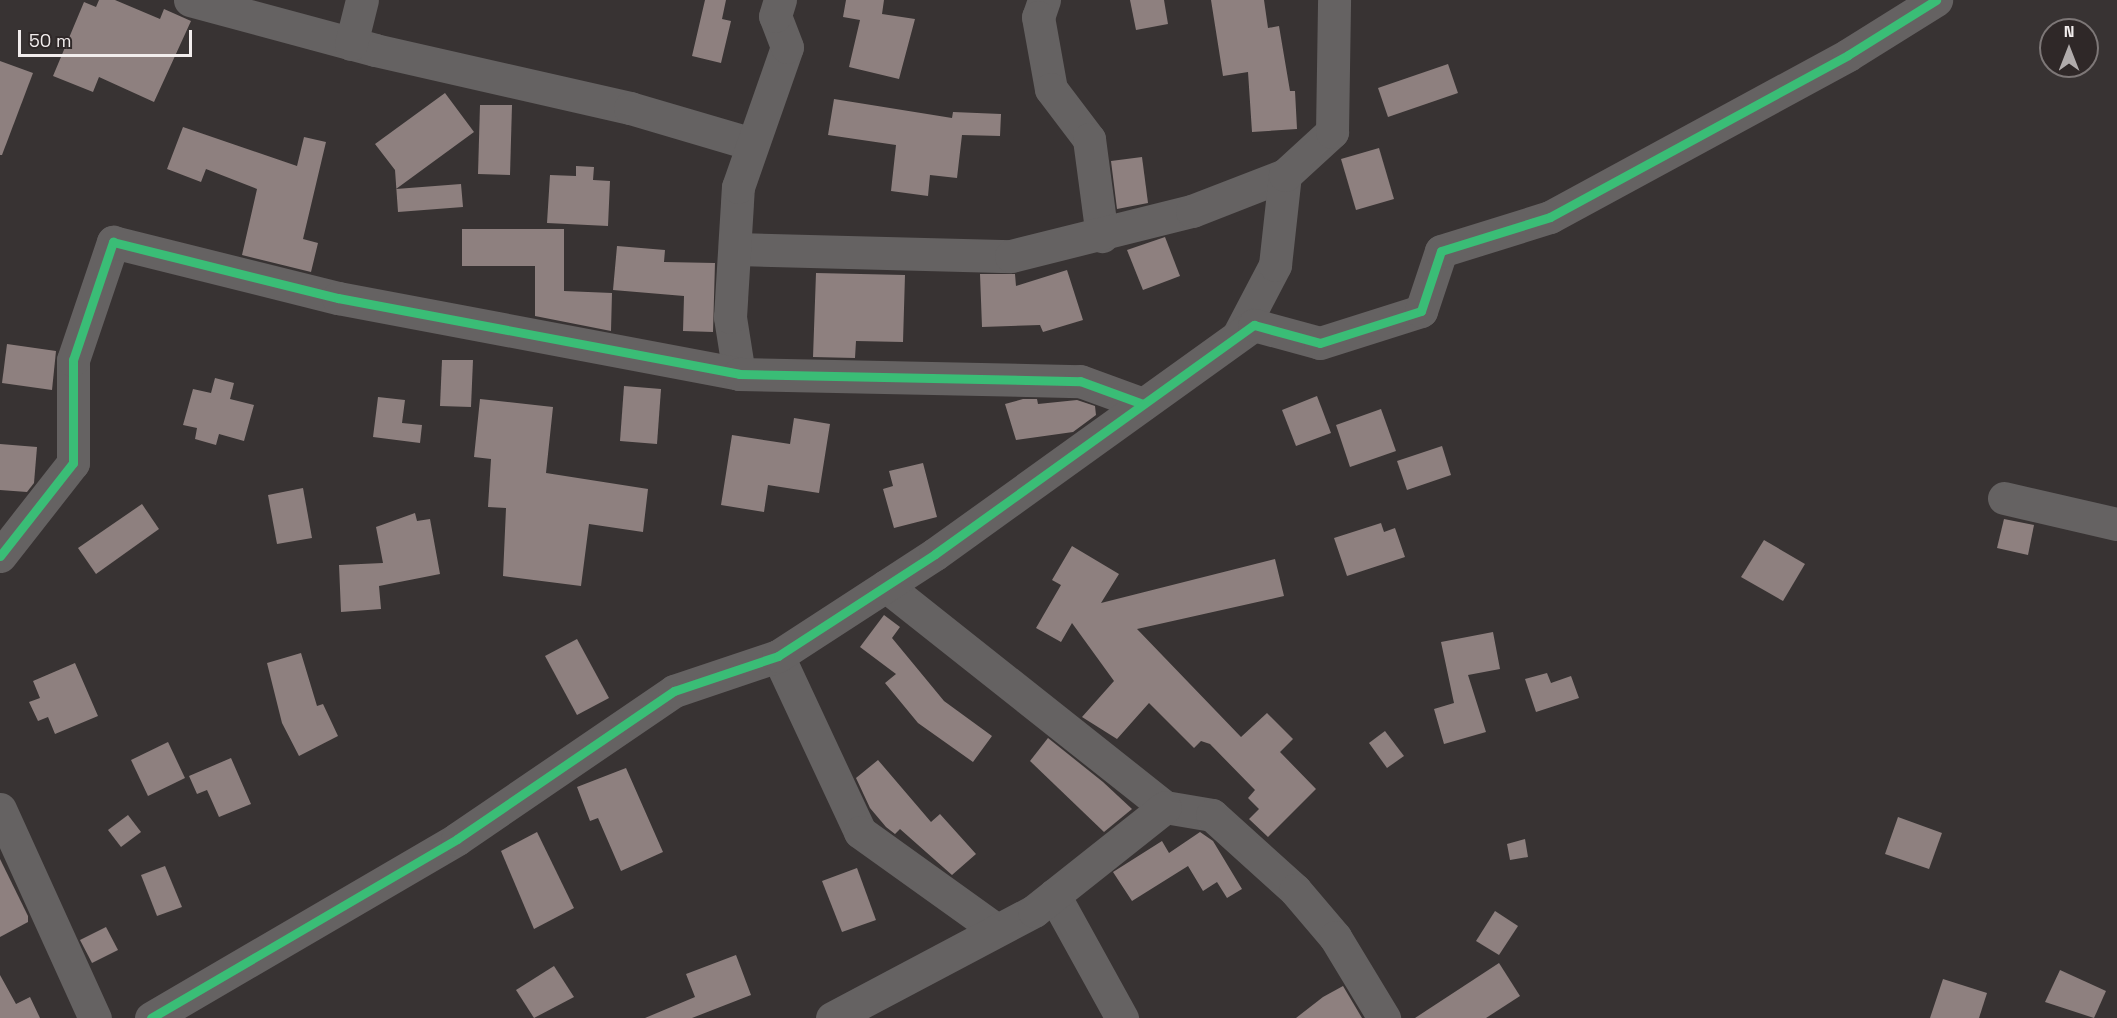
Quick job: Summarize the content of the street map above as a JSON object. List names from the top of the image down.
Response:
{
  "scale_bar": "50 m",
  "north": "top"
}
